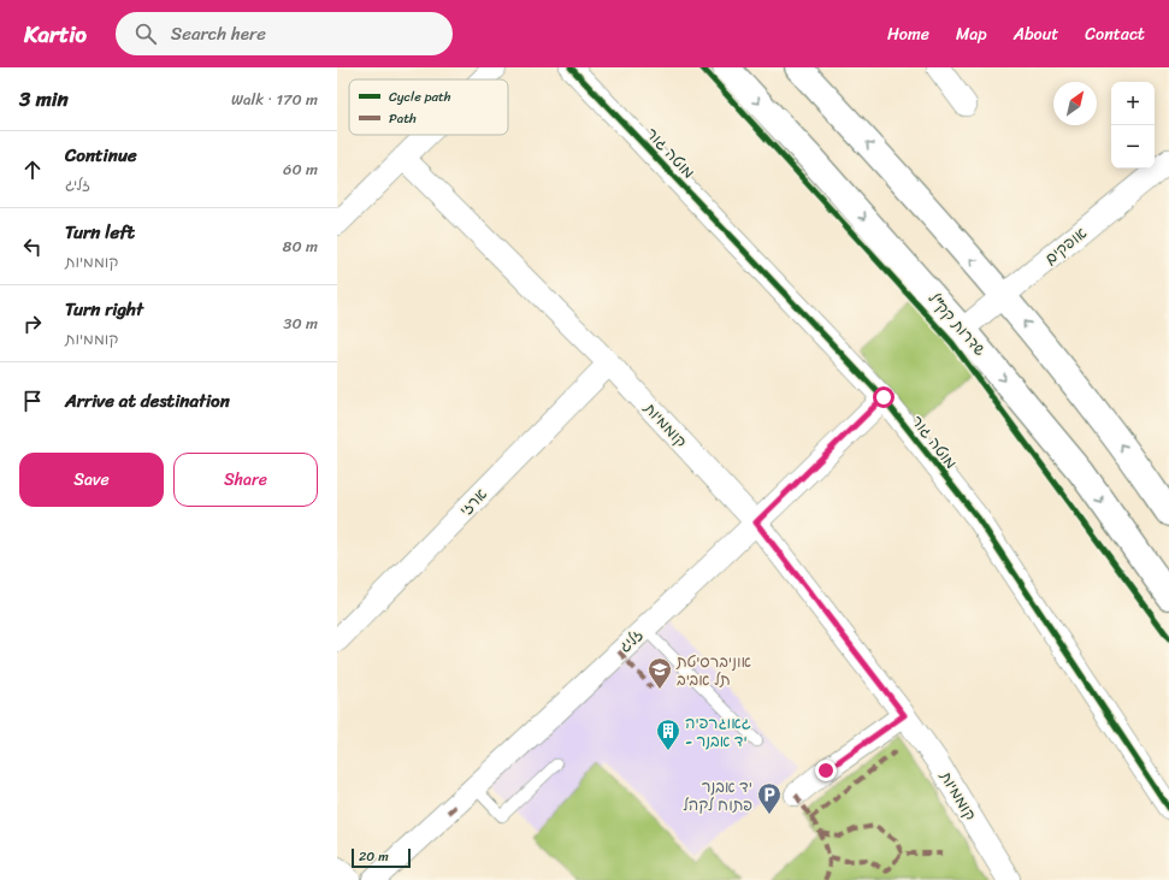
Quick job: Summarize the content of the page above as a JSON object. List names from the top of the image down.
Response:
{
  "streets": {
    "main road": ["שדרות קק\"ל"],
    "street": [
      "מוטה גור",
      "אופקים",
      "קוממיות",
      "ארזי",
      "זליג"
    ]
  },
  "crossings": [
    ["מוטה גור", "זליג"],
    ["אופקים", "שדרות קק\"ל"],
    ["קוממיות", "ארזי"],
    ["קוממיות", "זליג"]
  ],
  "places": {
    "school or university": ["אוניברסיטת תל אביב"],
    "building": ["גאוגרפיה - יד אבנר"],
    "parking": ["יד אבנר פתוח לקהל"]
  },
  "legend": ["Cycle path", "Path"],
  "scale_bar": "20 m",
  "north": "top right",
  "page": {
    "header": "Kartio",
    "search": "Search here",
    "nav": [
      "Home",
      "Map",
      "About",
      "Contact"
    ],
    "heading": ["3 min", "Walk · 170 m"],
    "map_buttons": ["+", "−"],
    "list": [
      ["Continue", "זליג", "60 m"],
      ["Turn left", "קוממיות", "80 m"],
      ["Turn right", "קוממיות", "30 m"],
      "Arrive at destination"
    ],
    "buttons": ["Save", "Share"],
    "scale": "20 m"
  }
}
